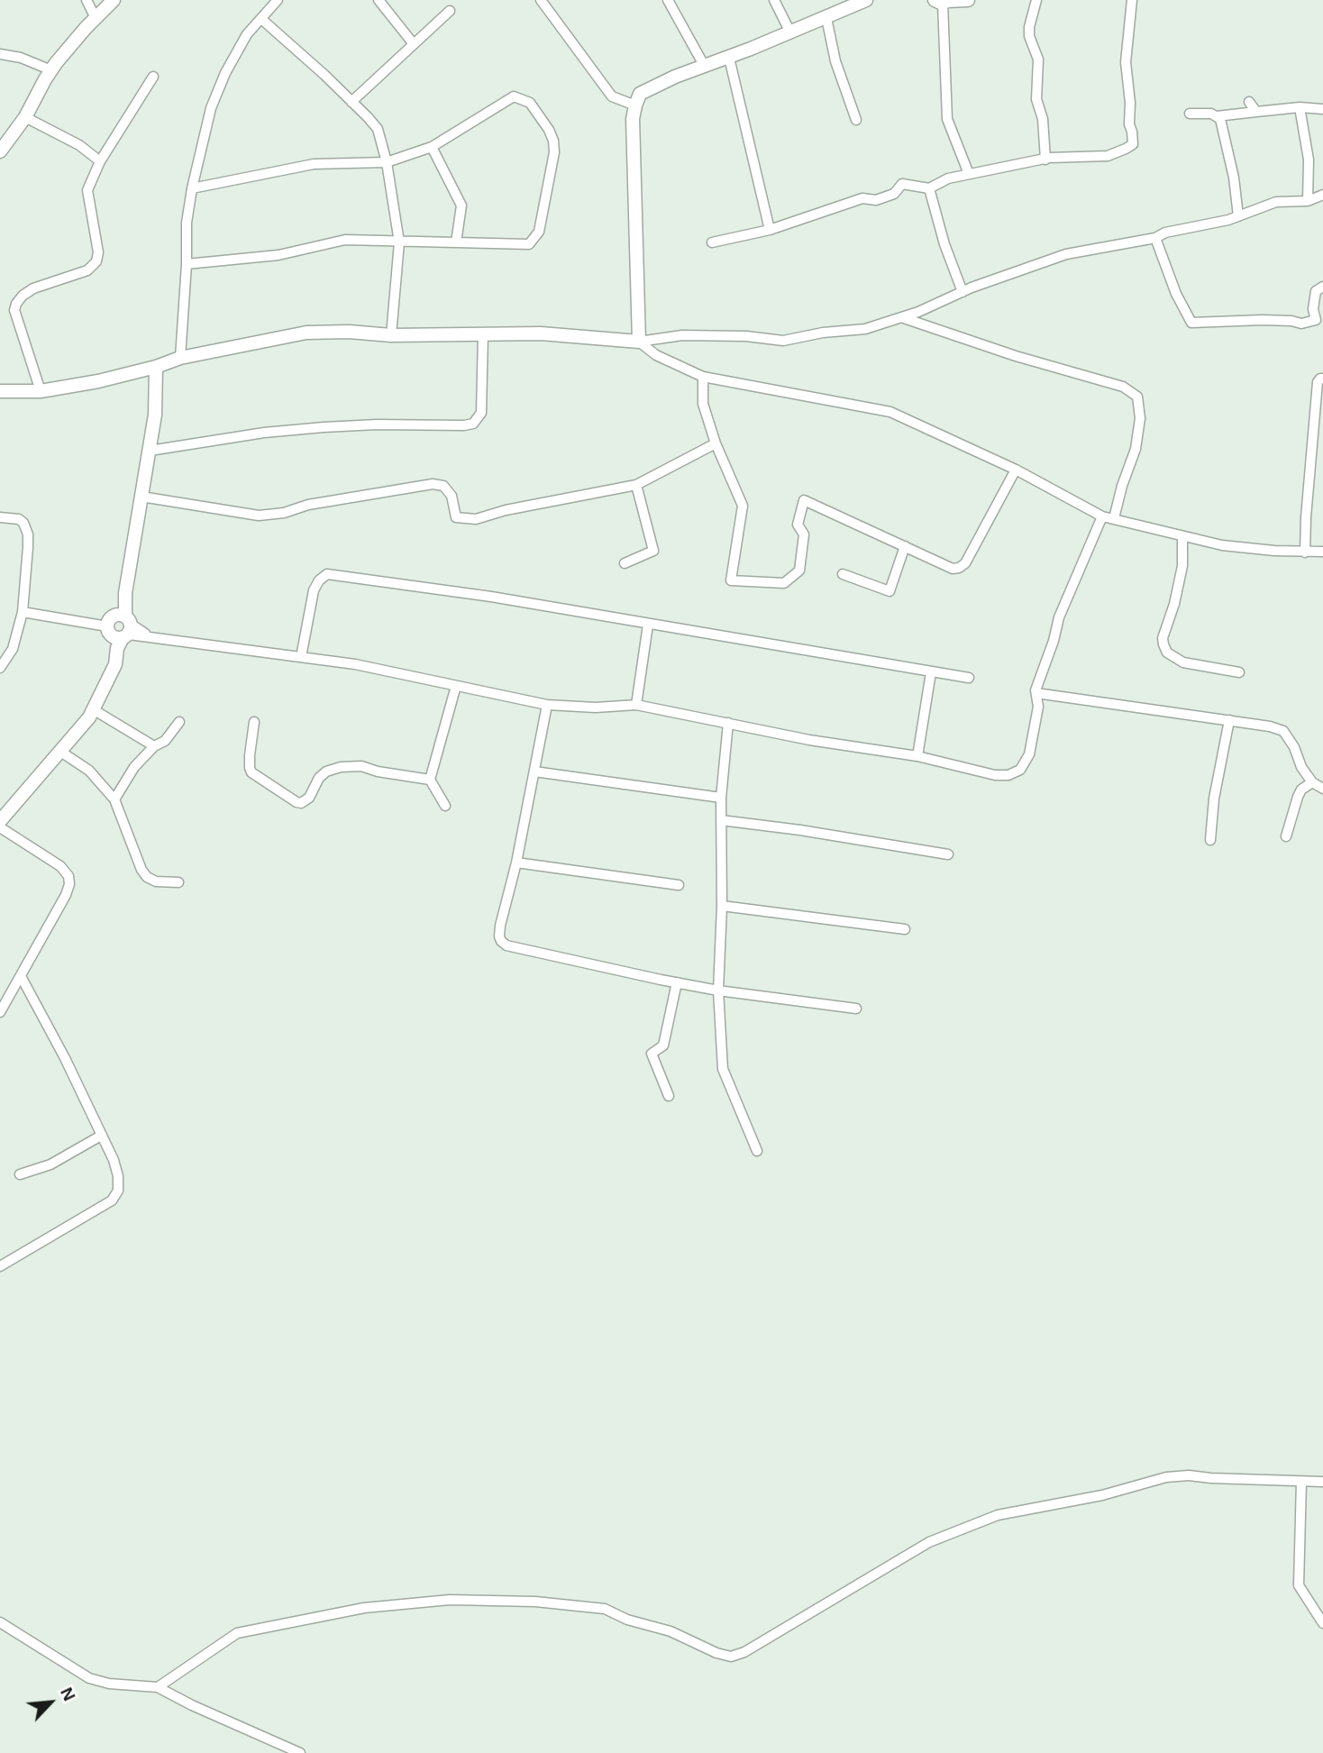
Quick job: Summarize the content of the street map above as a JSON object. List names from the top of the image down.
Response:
{
  "north": "top right"
}
